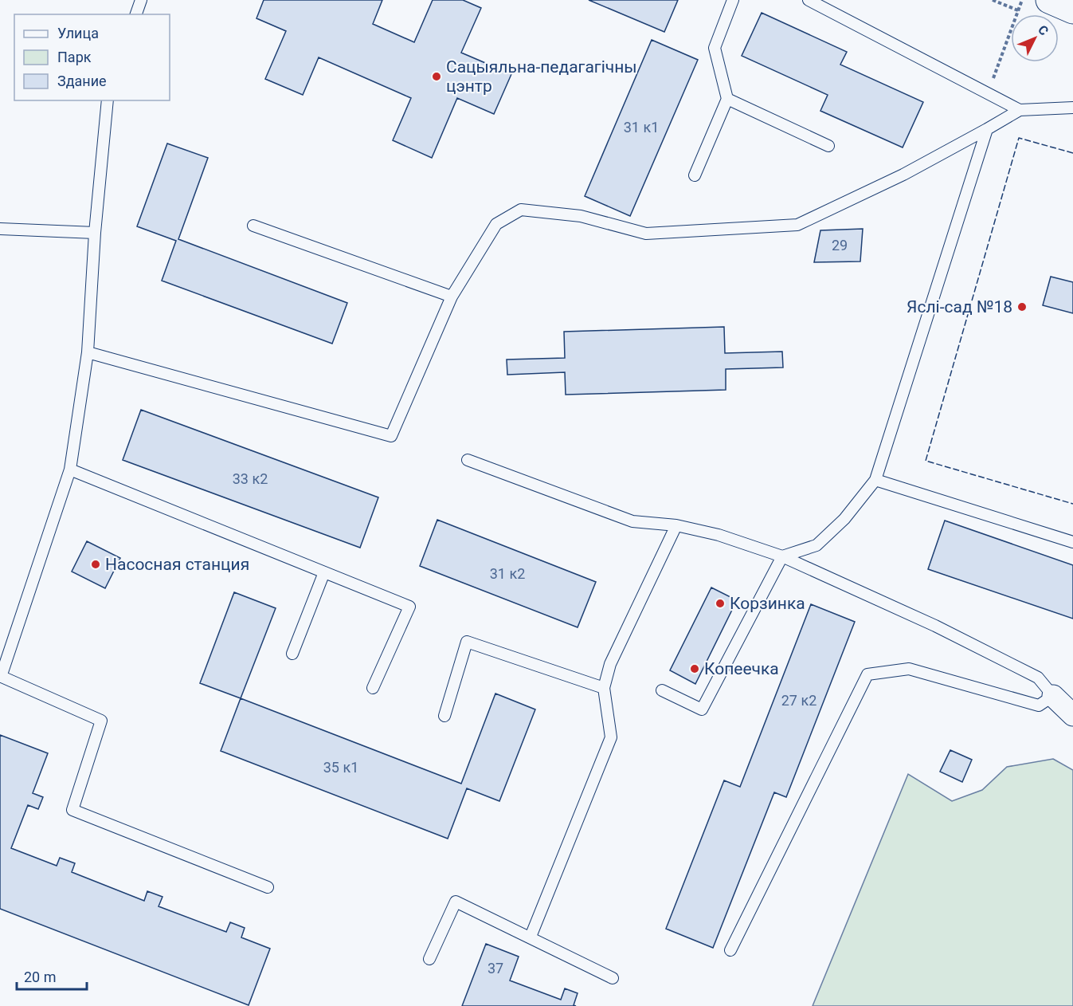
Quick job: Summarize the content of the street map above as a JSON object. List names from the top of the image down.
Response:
{
  "places": [
    "Сацыяльна-педагагічны цэнтр",
    "Яслі-сад №18",
    "Насосная станция",
    "Корзинка",
    "Копеечка"
  ],
  "house_numbers": [
    "31 к1",
    "29",
    "33 к2",
    "31 к2",
    "27 к2",
    "35 к1",
    "37"
  ],
  "legend": ["Улица", "Парк", "Здание"],
  "scale_bar": "20 m",
  "north": "top right"
}
